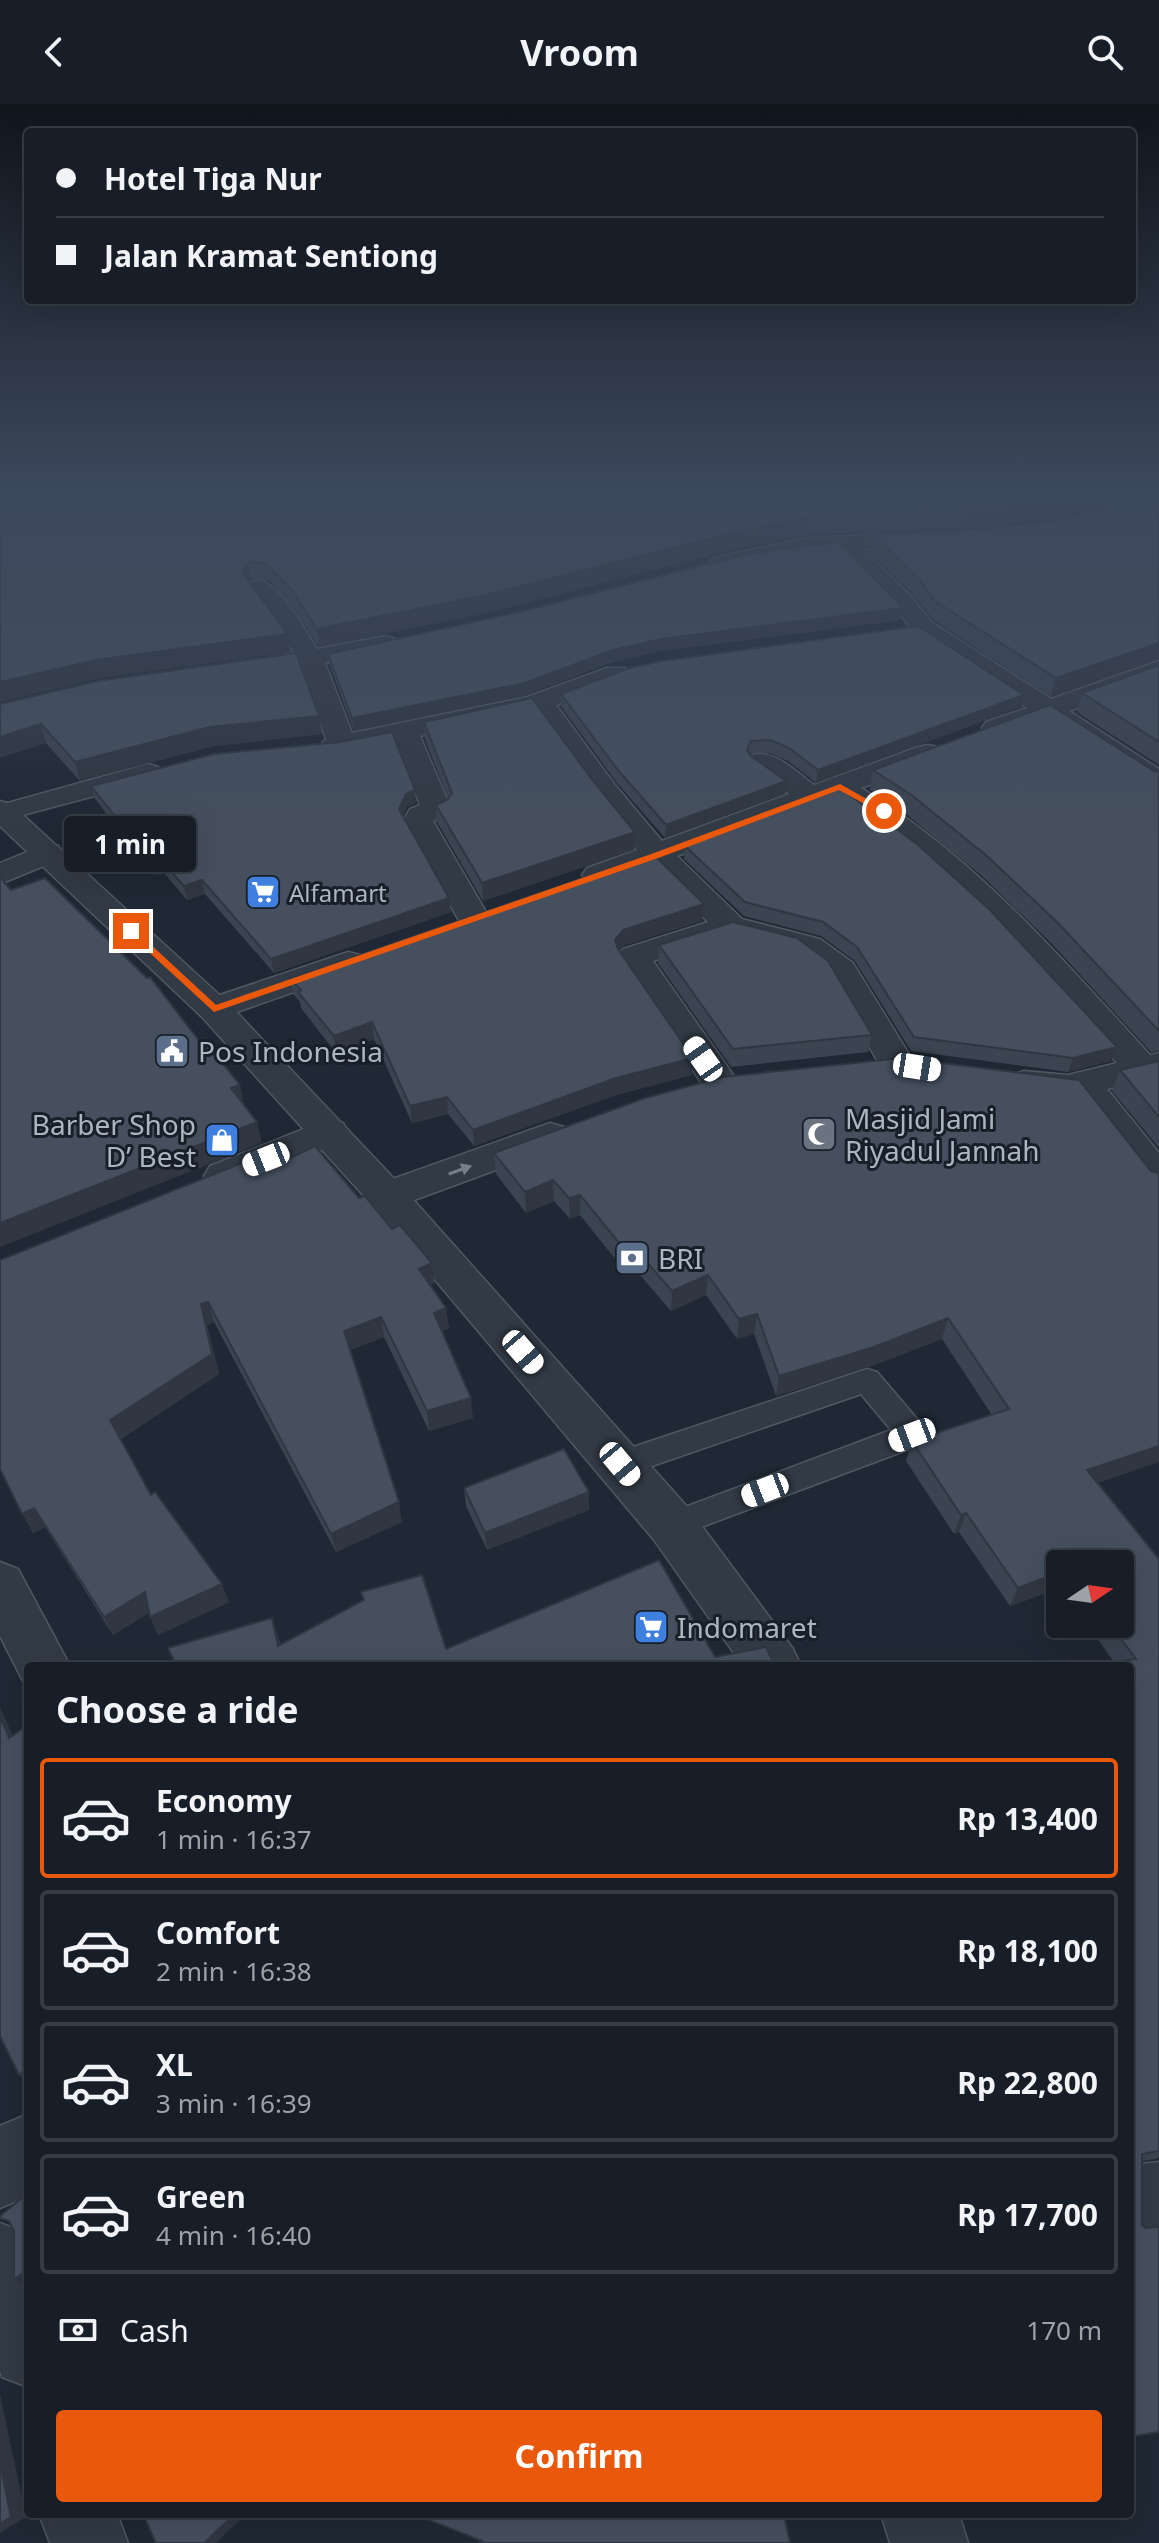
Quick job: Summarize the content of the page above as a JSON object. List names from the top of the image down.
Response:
{
  "places": {
    "supermarket": ["Alfamart", "Indomaret"],
    "public building": ["Pos Indonesia"],
    "mosque": ["Masjid Jami Riyadul Jannah"],
    "shop": ["Barber Shop D’ Best"],
    "bank": ["BRI"]
  },
  "north": "right",
  "page": {
    "header": "Vroom",
    "banner": ["Hotel Tiga Nur", "Jalan Kramat Sentiong"],
    "bubble": "1 min",
    "heading": "Choose a ride",
    "list": [
      {
        "name": "Economy",
        "note": "1 min · 16:37",
        "value": "Rp 13,400"
      },
      {
        "name": "Comfort",
        "note": "2 min · 16:38",
        "value": "Rp 18,100"
      },
      {
        "name": "XL",
        "note": "3 min · 16:39",
        "value": "Rp 22,800"
      },
      {
        "name": "Green",
        "note": "4 min · 16:40",
        "value": "Rp 17,700"
      }
    ],
    "pay": ["Cash", "170 m"],
    "buttons": "Confirm"
  }
}
